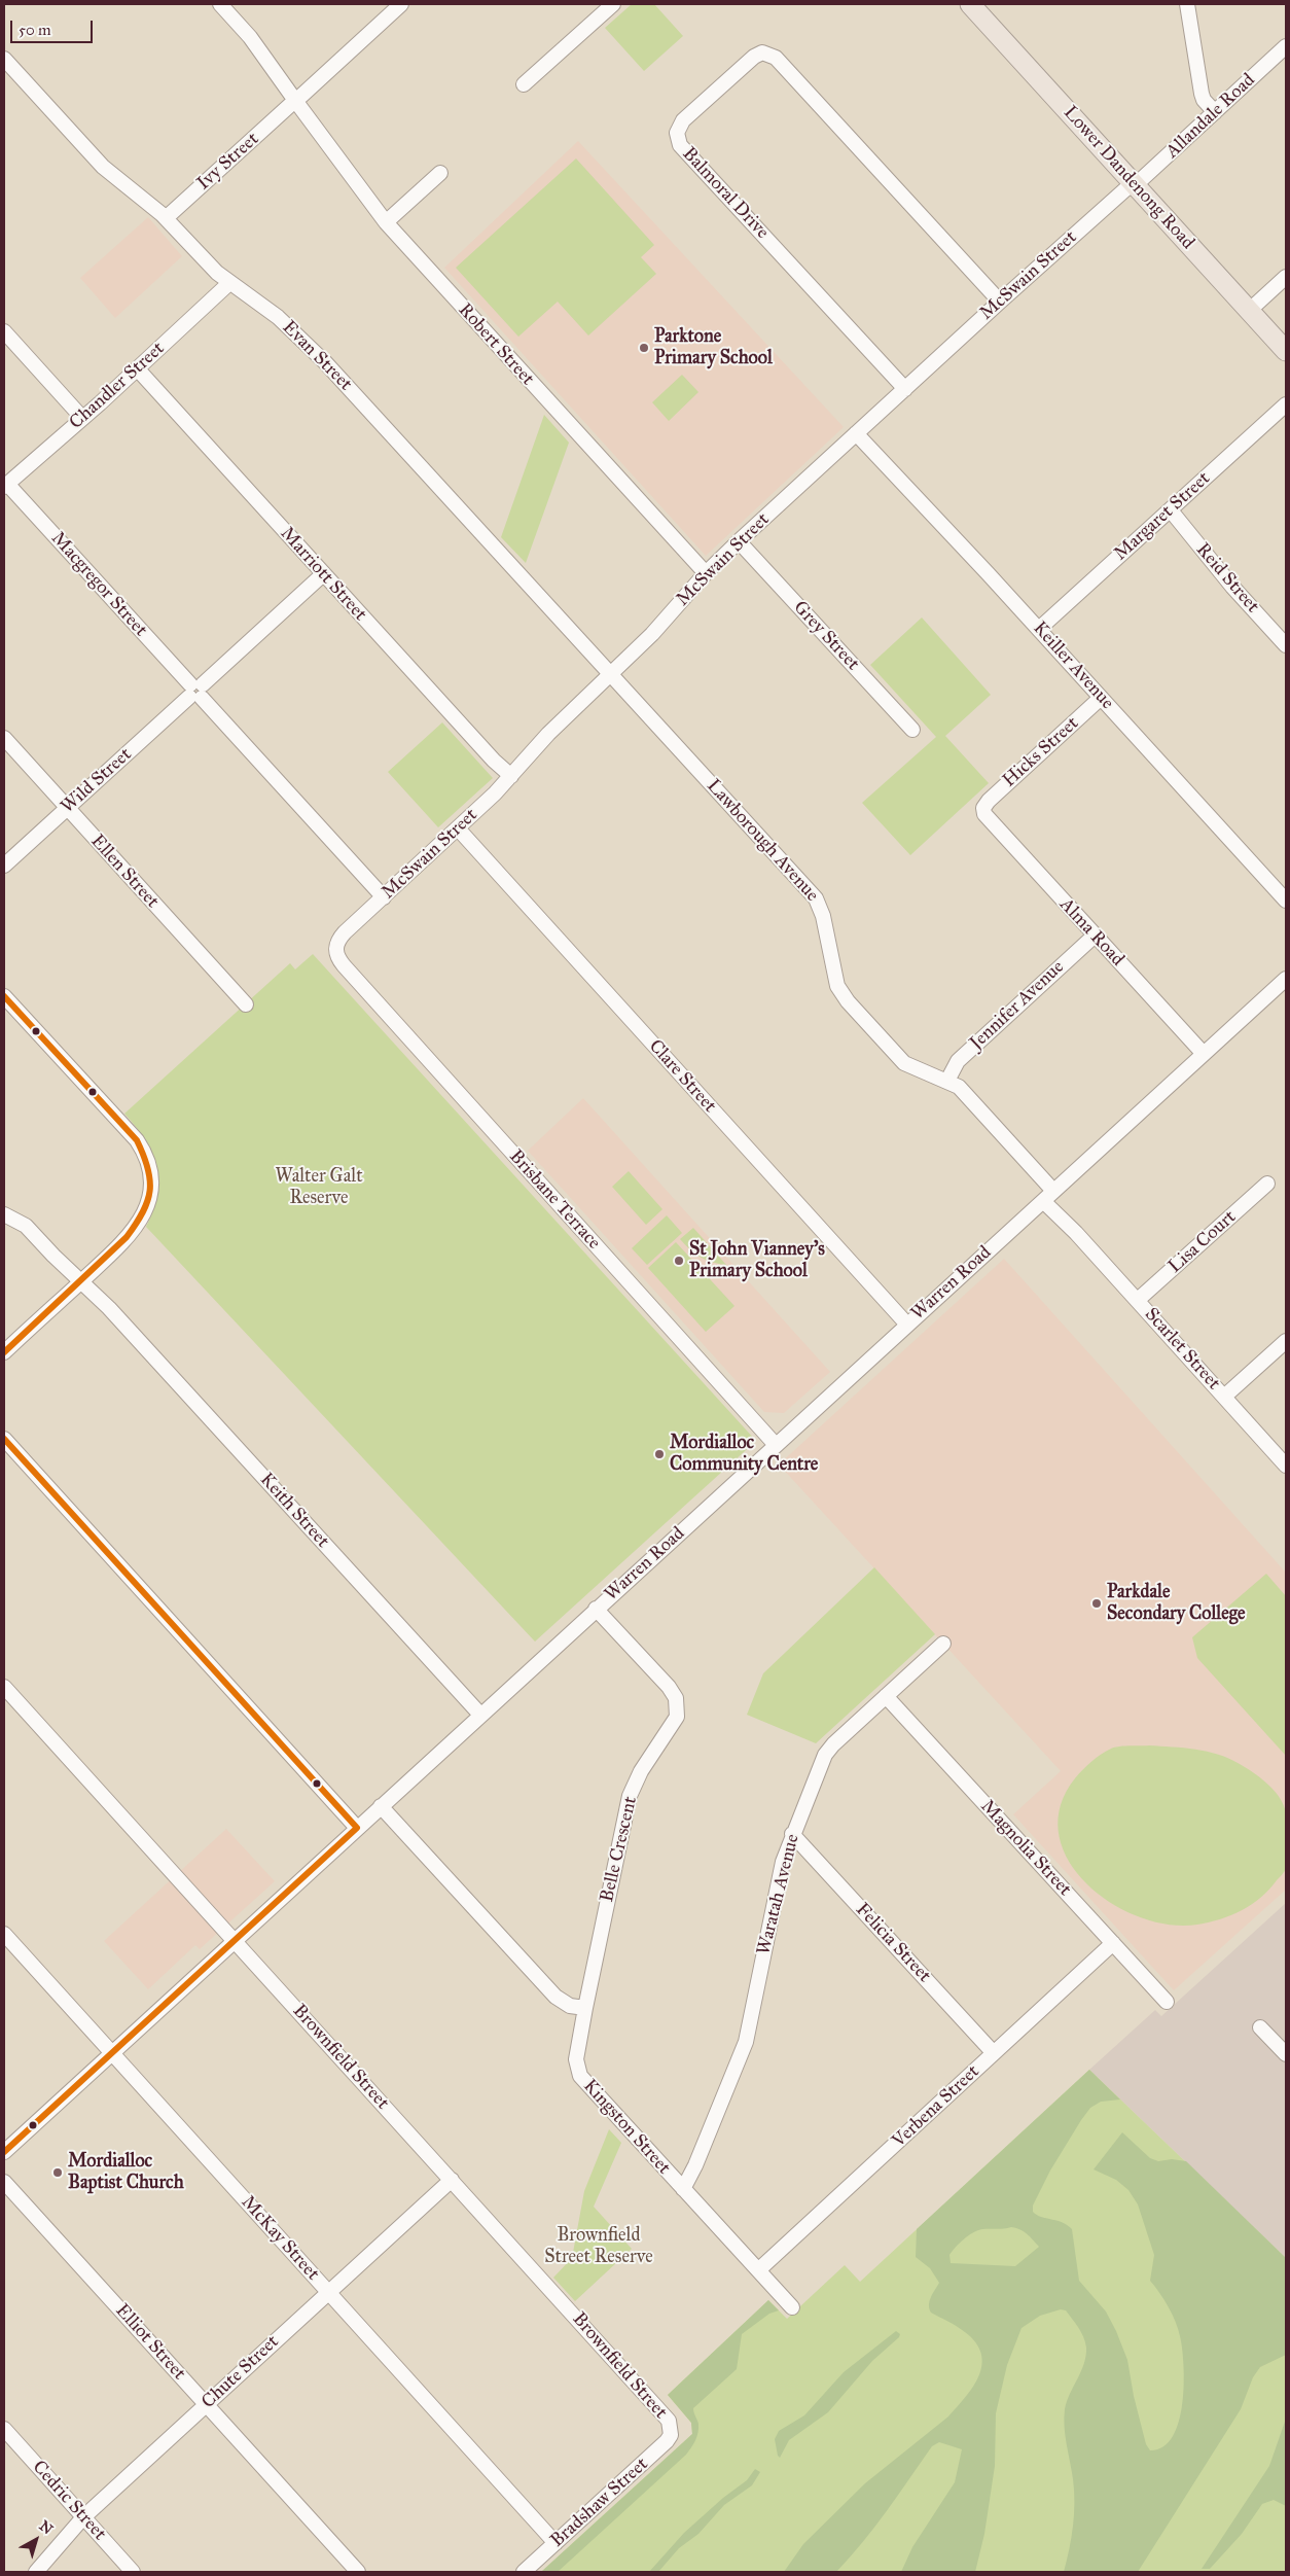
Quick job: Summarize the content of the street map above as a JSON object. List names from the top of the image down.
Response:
{
  "streets": {
    "highway": ["Lower Dandenong Road"],
    "street": [
      "Allandale Road",
      "Ivy Street",
      "Balmoral Drive",
      "McSwain Street",
      "Robert Street",
      "Evan Street",
      "Chandler Street",
      "Margaret Street",
      "Marriott Street",
      "Reid Street",
      "Macgregor Street",
      "Grey Street",
      "Keiller Avenue",
      "Hicks Street",
      "Wild Street",
      "Lawborough Avenue",
      "Ellen Street",
      "Alma Road",
      "Jennifer Avenue",
      "Clare Street",
      "Brisbane Terrace",
      "Lisa Court",
      "Warren Road",
      "Scarlet Street",
      "Keith Street",
      "Magnolia Street",
      "Belle Crescent",
      "Waratah Avenue",
      "Felicia Street",
      "Brownfield Street",
      "Verbena Street",
      "Kingston Street",
      "McKay Street",
      "Elliot Street",
      "Chute Street",
      "Cedric Street",
      "Bradshaw Street"
    ]
  },
  "crossings": [
    ["Allandale Road", "Lower Dandenong Road"],
    ["Allandale Road", "McSwain Street"],
    ["Ivy Street", "Robert Street"],
    ["Ivy Street", "Evan Street"],
    ["Lower Dandenong Road", "McSwain Street"],
    ["Balmoral Drive", "McSwain Street"],
    ["McSwain Street", "Robert Street"],
    ["McSwain Street", "Evan Street"],
    ["McSwain Street", "Marriott Street"],
    ["McSwain Street", "Macgregor Street"],
    ["McSwain Street", "Grey Street"],
    ["McSwain Street", "Keiller Avenue"],
    ["McSwain Street", "Lawborough Avenue"],
    ["McSwain Street", "Clare Street"],
    ["McSwain Street", "Brisbane Terrace"],
    ["Evan Street", "Chandler Street"],
    ["Evan Street", "Lawborough Avenue"],
    ["Chandler Street", "Marriott Street"],
    ["Chandler Street", "Macgregor Street"],
    ["Margaret Street", "Reid Street"],
    ["Margaret Street", "Keiller Avenue"],
    ["Marriott Street", "Wild Street"],
    ["Macgregor Street", "Wild Street"],
    ["Keiller Avenue", "Hicks Street"],
    ["Hicks Street", "Alma Road"],
    ["Wild Street", "Ellen Street"],
    ["Lawborough Avenue", "Jennifer Avenue"],
    ["Lawborough Avenue", "Warren Road"],
    ["Lawborough Avenue", "Scarlet Street"],
    ["Alma Road", "Jennifer Avenue"],
    ["Alma Road", "Warren Road"],
    ["Clare Street", "Warren Road"],
    ["Brisbane Terrace", "Warren Road"],
    ["Lisa Court", "Scarlet Street"],
    ["Warren Road", "Scarlet Street"],
    ["Warren Road", "Keith Street"],
    ["Warren Road", "Belle Crescent"],
    ["Warren Road", "Brownfield Street"],
    ["Warren Road", "McKay Street"],
    ["Magnolia Street", "Waratah Avenue"],
    ["Magnolia Street", "Verbena Street"],
    ["Belle Crescent", "Kingston Street"],
    ["Waratah Avenue", "Felicia Street"],
    ["Waratah Avenue", "Kingston Street"],
    ["Felicia Street", "Verbena Street"],
    ["Brownfield Street", "Chute Street"],
    ["Brownfield Street", "Bradshaw Street"],
    ["Verbena Street", "Kingston Street"],
    ["McKay Street", "Chute Street"],
    ["McKay Street", "Bradshaw Street"],
    ["Elliot Street", "Chute Street"],
    ["Chute Street", "Cedric Street"]
  ],
  "parks": ["Walter Galt Reserve", "Brownfield Street Reserve"],
  "places": [
    "Parktone Primary School",
    "St John Vianney's Primary School",
    "Mordialloc Community Centre",
    "Parkdale Secondary College",
    "Mordialloc Baptist Church"
  ],
  "scale_bar": "50 m",
  "north": "top right"
}
